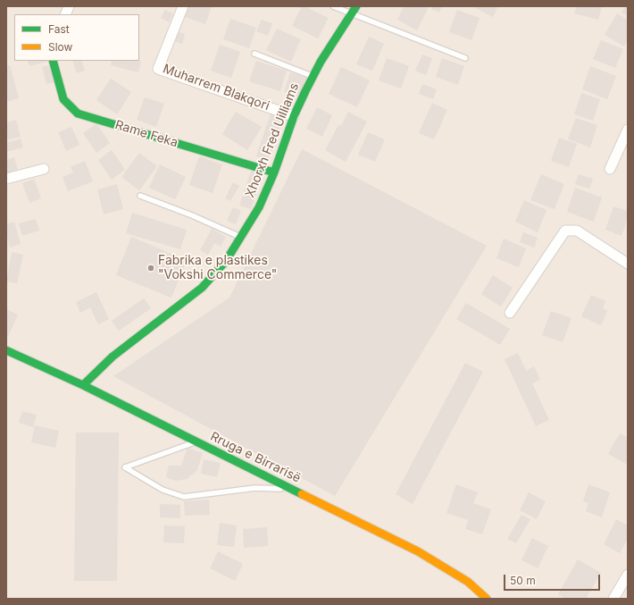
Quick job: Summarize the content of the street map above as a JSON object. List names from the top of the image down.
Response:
{
  "streets": {
    "street": [
      "Muharrem Blakqori",
      "Rame Feka",
      "Xhorxh Fred Uilliams",
      "Rruga e Birrarisë"
    ]
  },
  "crossings": [
    ["Muharrem Blakqori", "Xhorxh Fred Uilliams"],
    ["Rame Feka", "Xhorxh Fred Uilliams"],
    ["Xhorxh Fred Uilliams", "Rruga e Birrarisë"]
  ],
  "places": ["Fabrika e plastikes \"Vokshi Commerce\""],
  "legend": ["Fast", "Slow"],
  "scale_bar": "50 m"
}
